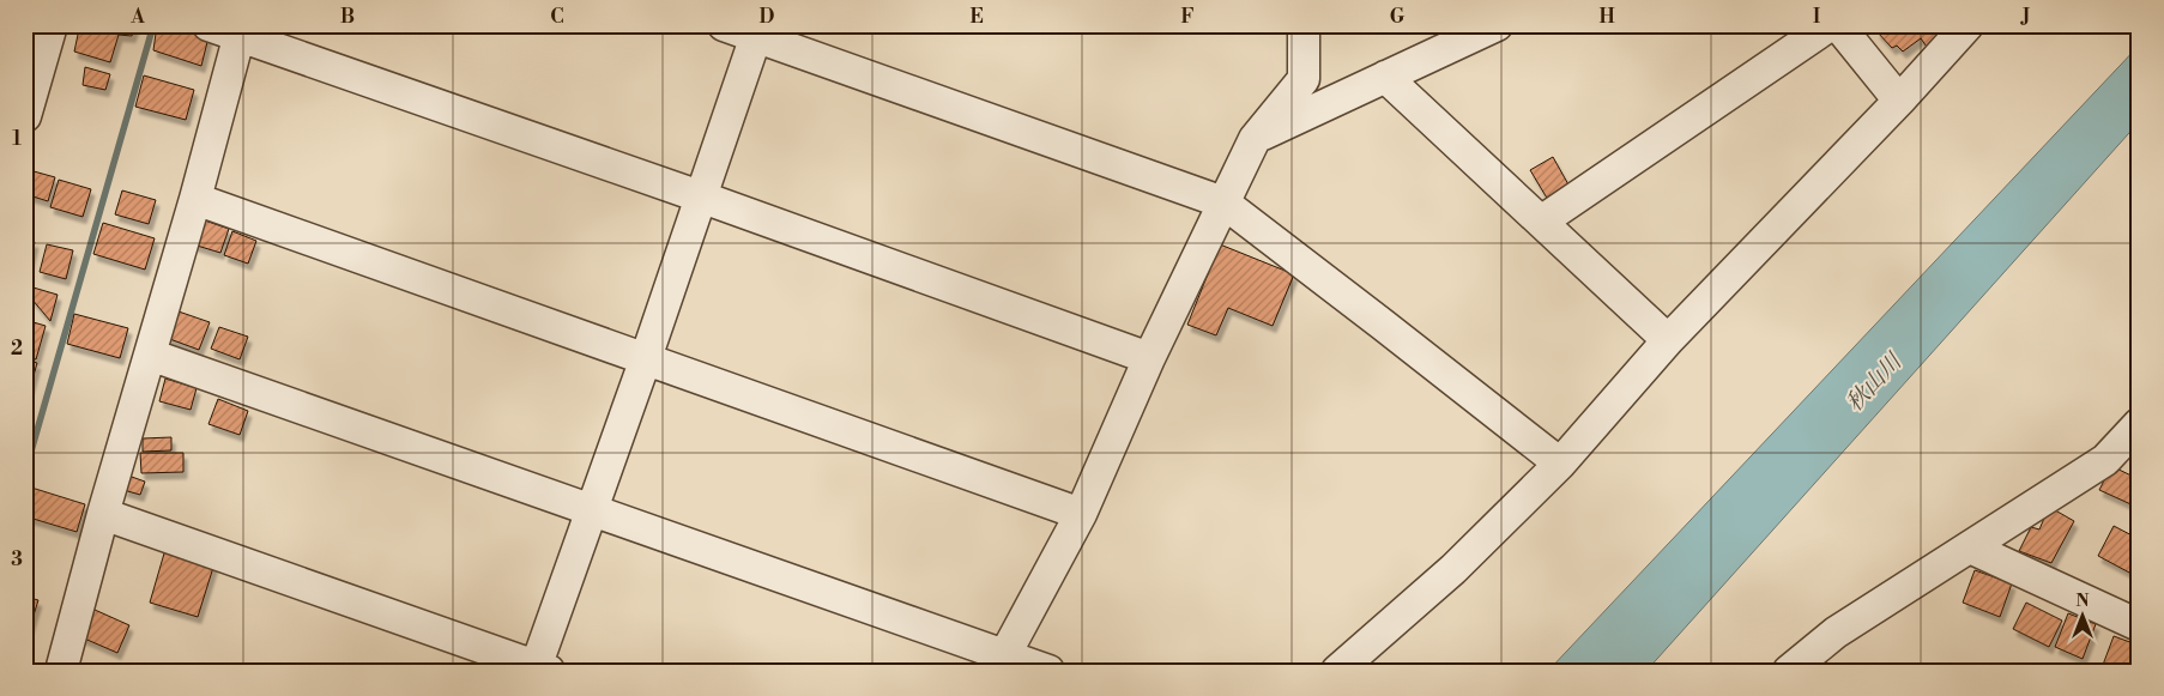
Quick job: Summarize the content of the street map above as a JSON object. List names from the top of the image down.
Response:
{
  "water": ["秋山川"],
  "north": "top",
  "grid": {
    "columns": [
      "A",
      "B",
      "C",
      "D",
      "E",
      "F",
      "G",
      "H",
      "I",
      "J"
    ],
    "rows": ["1", "2", "3"]
  }
}
